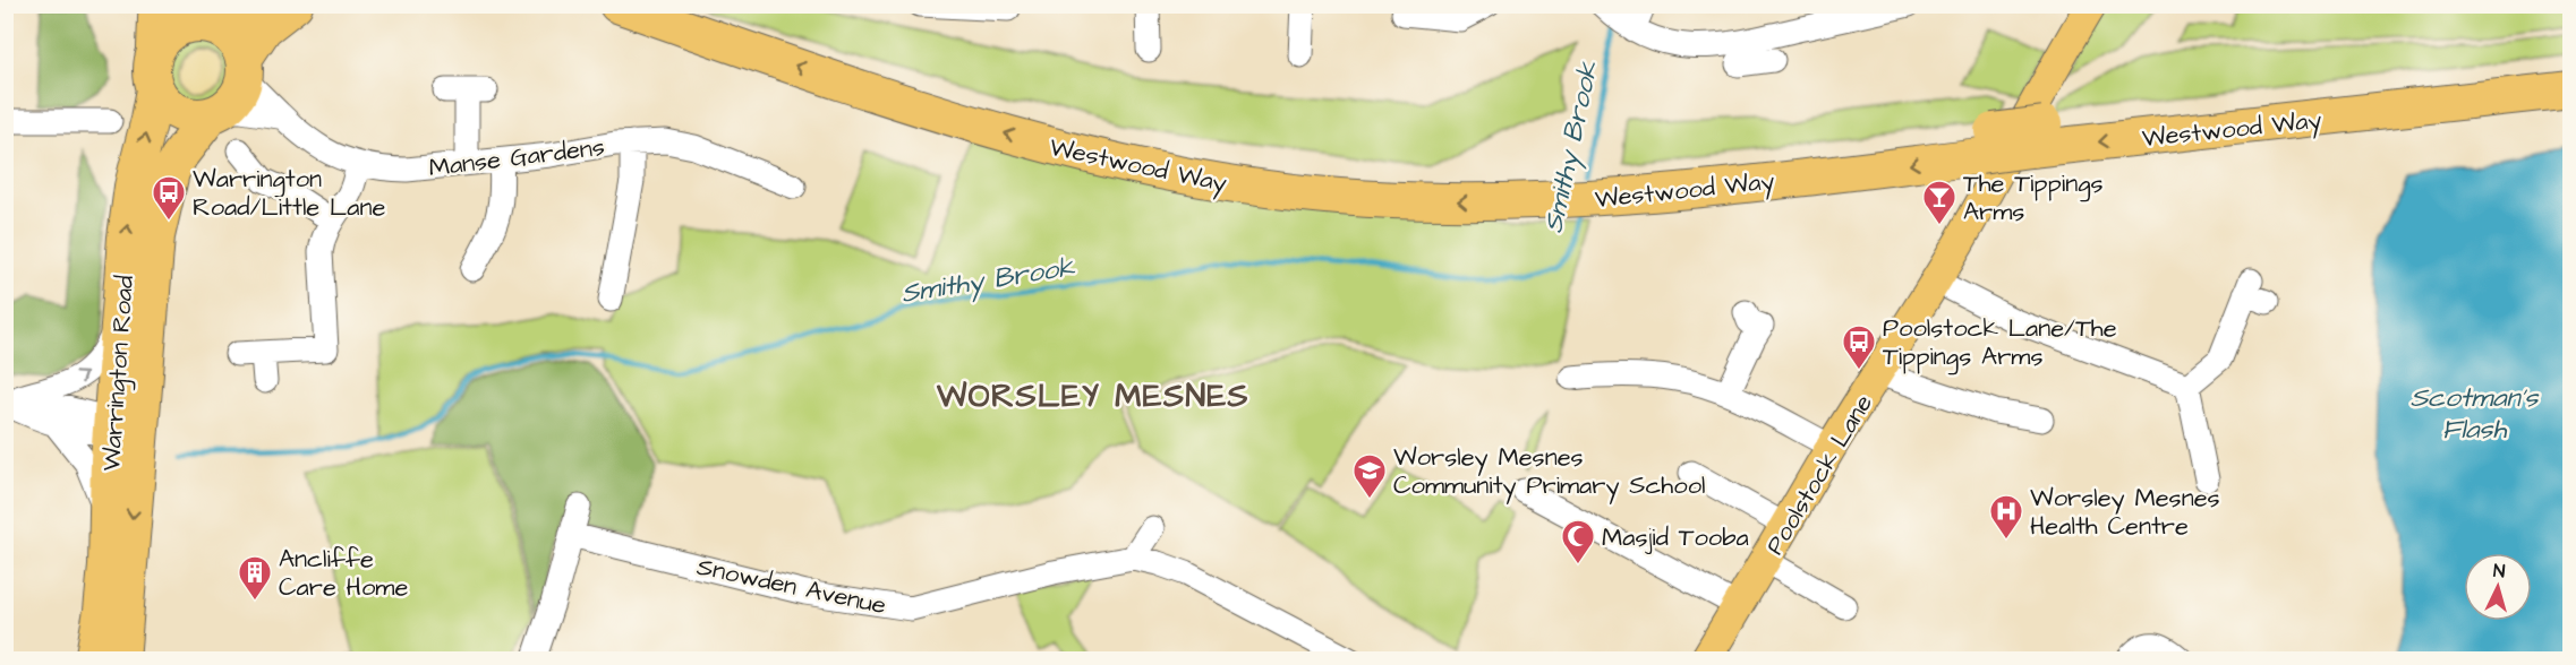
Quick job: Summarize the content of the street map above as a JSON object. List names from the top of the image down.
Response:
{
  "streets": {
    "highway": ["Westwood Way", "Warrington Road"],
    "main road": ["Poolstock Lane"],
    "street": ["Manse Gardens", "Snowden Avenue"]
  },
  "crossings": [
    ["Manse Gardens", "Warrington Road"]
  ],
  "districts": ["WORSLEY MESNES"],
  "water": ["Smithy Brook", "Scotman's Flash"],
  "places": {
    "bus stop": ["Warrington Road/Little Lane", "Poolstock Lane/The Tippings Arms"],
    "bar": ["The Tippings Arms"],
    "school or university": ["Worsley Mesnes Community Primary School"],
    "hospital": ["Worsley Mesnes Health Centre"],
    "mosque": ["Masjid Tooba"],
    "building": ["Ancliffe Care Home"]
  },
  "north": "top"
}
